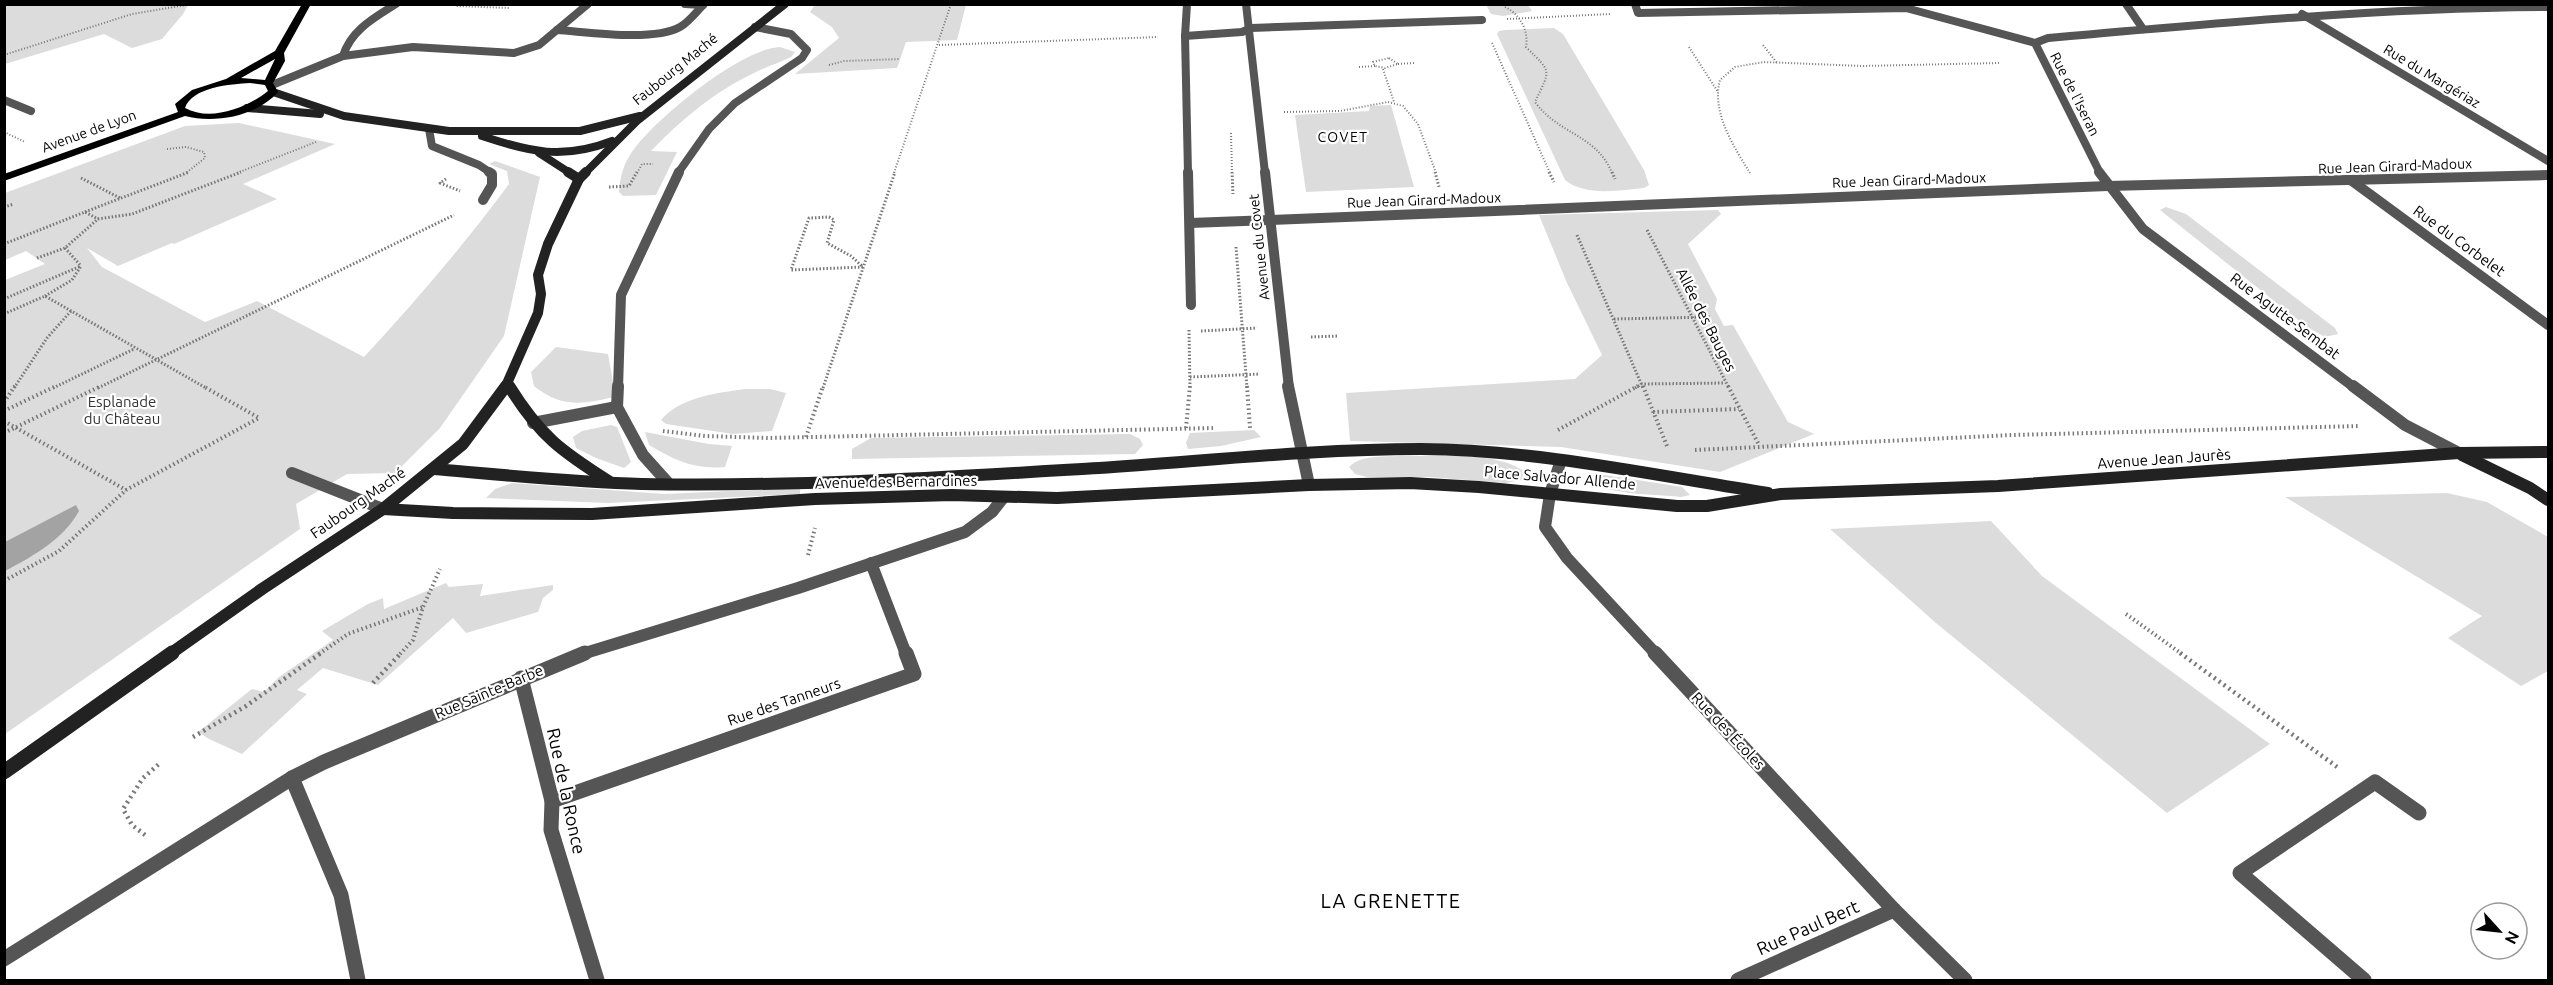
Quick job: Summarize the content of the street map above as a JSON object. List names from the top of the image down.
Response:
{
  "streets": {
    "main road": [
      "Faubourg Maché",
      "Avenue de Lyon",
      "Avenue Jean Jaurès",
      "Place Salvador Allende",
      "Avenue des Bernardines"
    ],
    "street": [
      "Rue du Margériaz",
      "Rue de l'Iseran",
      "Rue Jean Girard-Madoux",
      "Rue du Corbelet",
      "Avenue du Covet",
      "Rue Agutte-Sembat",
      "Rue Sainte-Barbe",
      "Rue des Tanneurs",
      "Rue des Écoles",
      "Rue de la Ronce",
      "Rue Paul Bert"
    ],
    "path": ["Allée des Bauges"]
  },
  "crossings": [
    ["Faubourg Maché", "Avenue des Bernardines"],
    ["Rue de l'Iseran", "Rue Jean Girard-Madoux"],
    ["Rue de l'Iseran", "Rue Agutte-Sembat"],
    ["Rue Jean Girard-Madoux", "Rue du Corbelet"],
    ["Rue Jean Girard-Madoux", "Avenue du Covet"],
    ["Rue Jean Girard-Madoux", "Rue Agutte-Sembat"],
    ["Rue Jean Girard-Madoux", "Allée des Bauges"],
    ["Avenue du Covet", "Avenue des Bernardines"],
    ["Rue Agutte-Sembat", "Avenue Jean Jaurès"],
    ["Avenue Jean Jaurès", "Place Salvador Allende"],
    ["Place Salvador Allende", "Avenue des Bernardines"],
    ["Place Salvador Allende", "Rue des Écoles"],
    ["Avenue des Bernardines", "Rue Sainte-Barbe"],
    ["Rue Sainte-Barbe", "Rue des Tanneurs"],
    ["Rue Sainte-Barbe", "Rue de la Ronce"],
    ["Rue des Tanneurs", "Rue de la Ronce"],
    ["Rue des Écoles", "Rue Paul Bert"]
  ],
  "districts": ["COVET", "LA GRENETTE"],
  "parks": ["Esplanade du Château"],
  "north": "bottom right"
}
